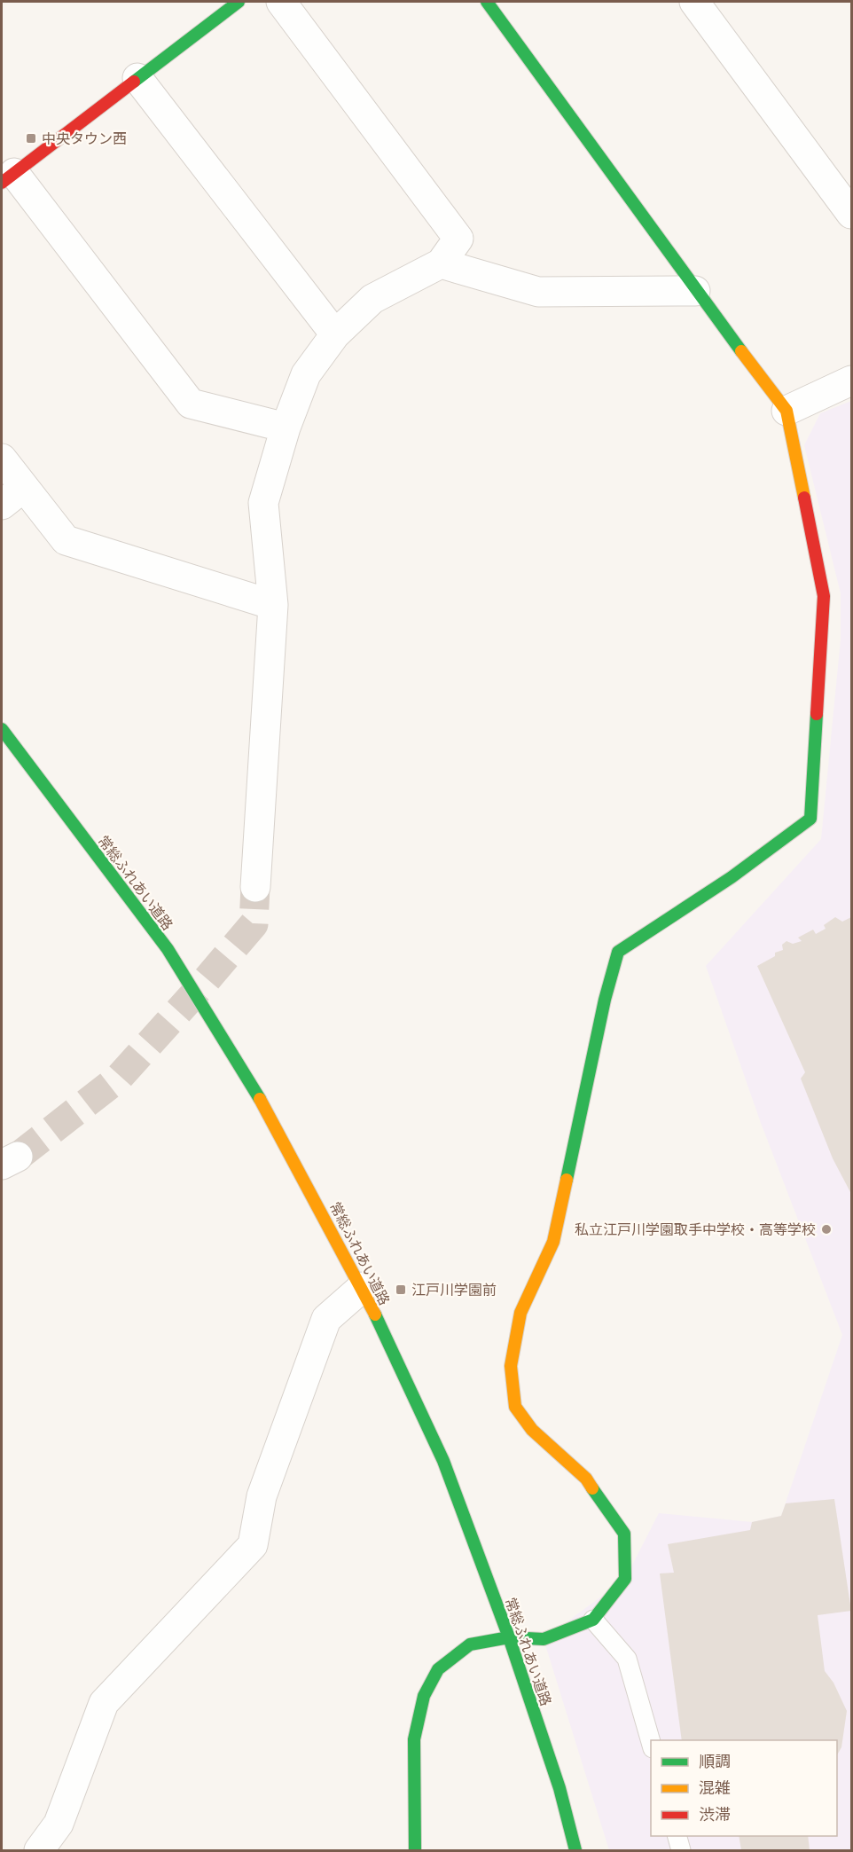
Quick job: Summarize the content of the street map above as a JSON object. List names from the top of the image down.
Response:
{
  "streets": {
    "street": ["常総ふれあい道路"]
  },
  "places": {
    "transit": ["中央タウン西", "江戸川学園前"],
    "other": ["私立江戸川学園取手中学校・高等学校"]
  },
  "legend": ["順調", "混雑", "渋滞"]
}
